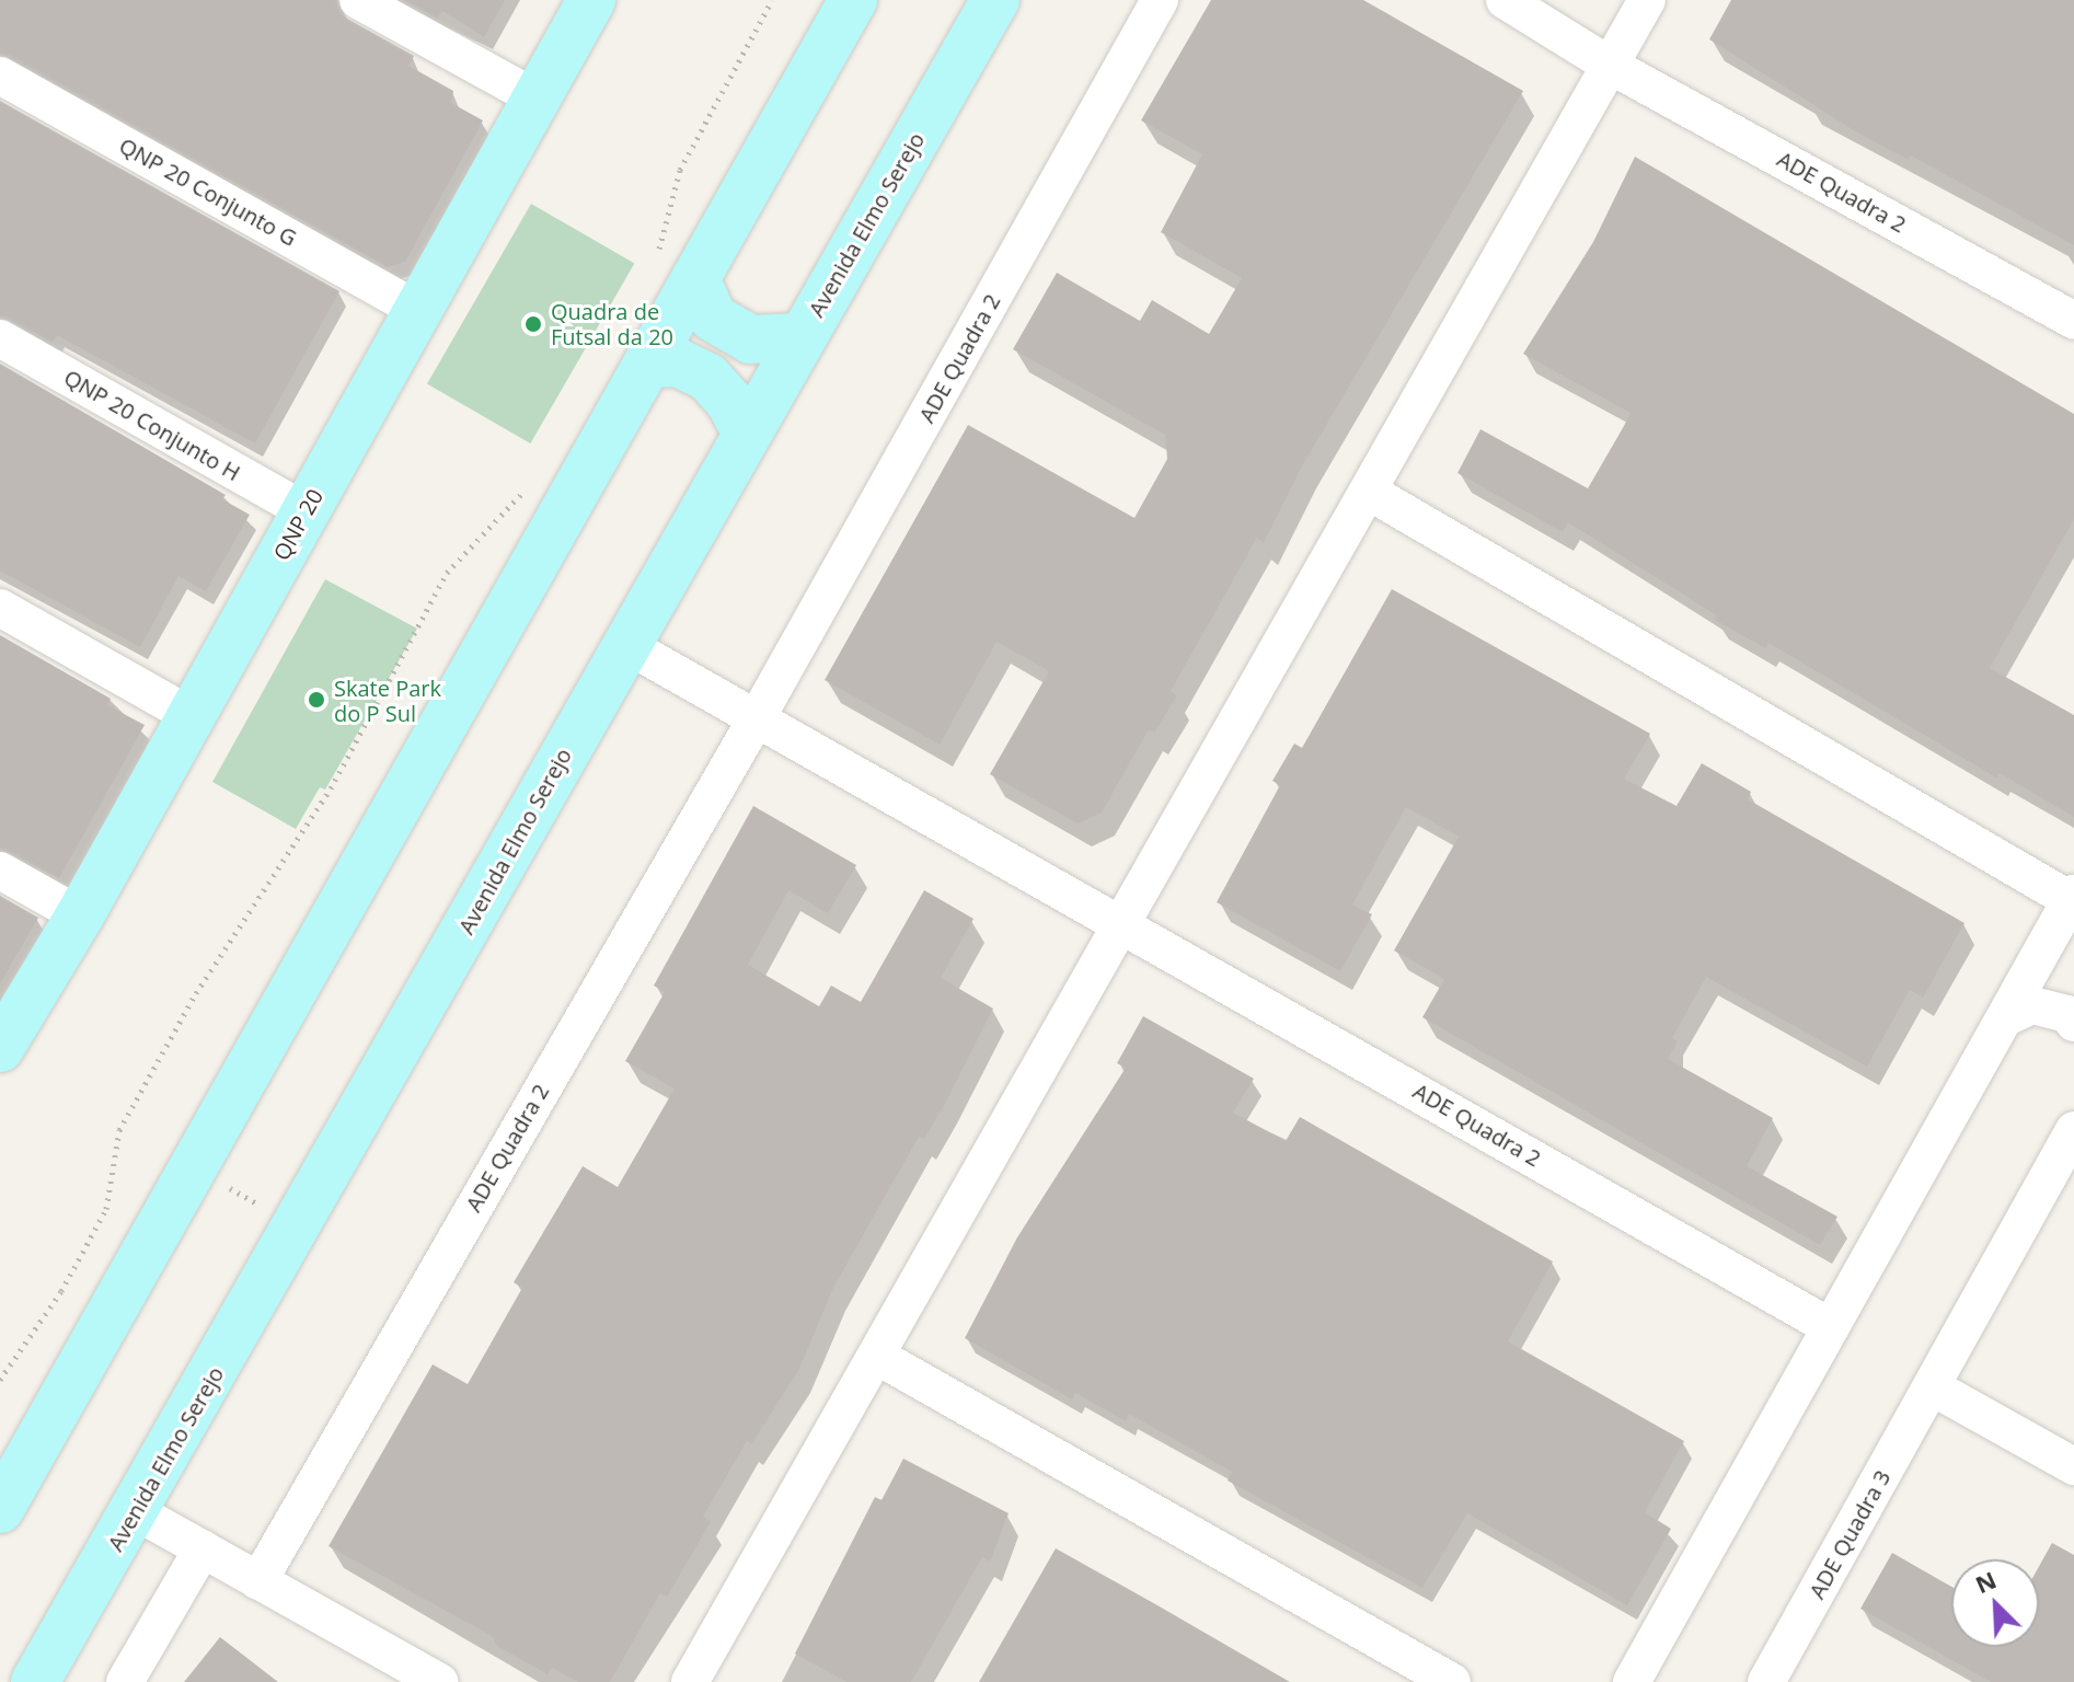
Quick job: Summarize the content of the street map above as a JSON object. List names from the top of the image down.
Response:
{
  "streets": {
    "main road": ["Avenida Elmo Serejo", "QNP 20"],
    "street": [
      "QNP 20 Conjunto G",
      "ADE Quadra 2",
      "QNP 20 Conjunto H",
      "ADE Quadra 3"
    ]
  },
  "crossings": [
    ["QNP 20 Conjunto G", "QNP 20"],
    ["ADE Quadra 2", "Avenida Elmo Serejo"],
    ["QNP 20 Conjunto H", "QNP 20"]
  ],
  "places": ["Quadra de Futsal da 20", "Skate Park do P Sul"],
  "north": "top left"
}
